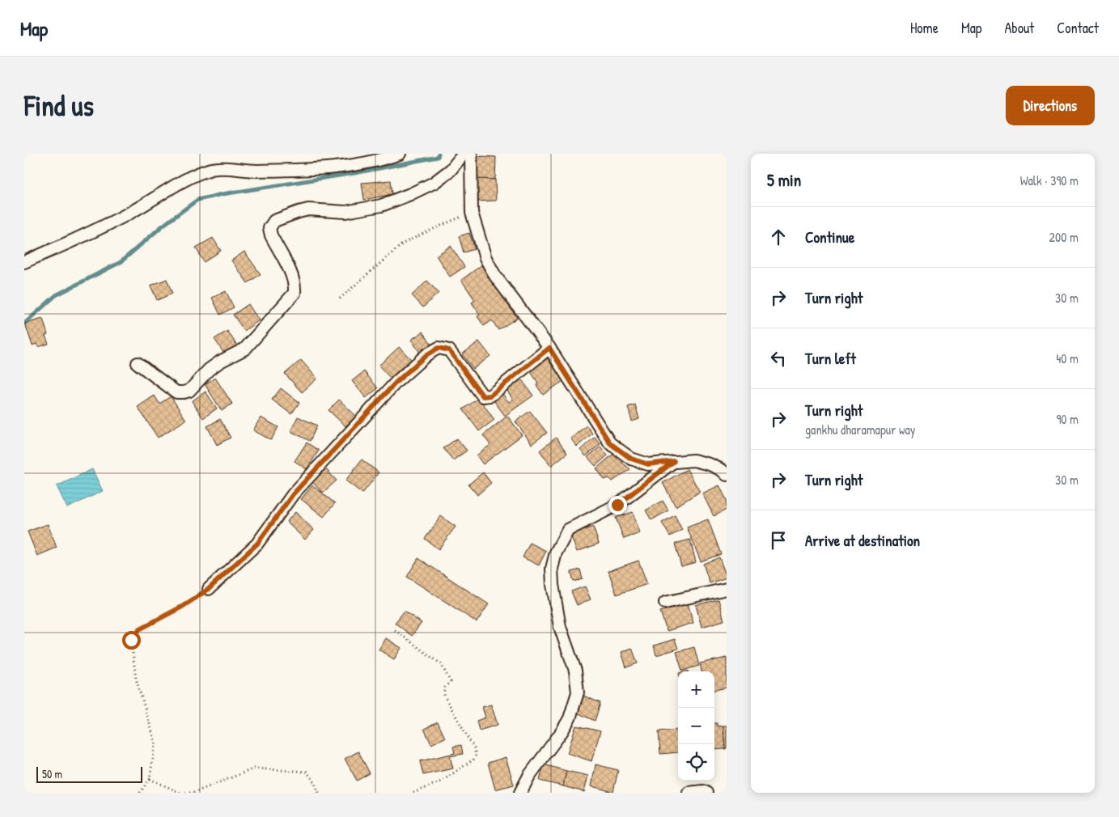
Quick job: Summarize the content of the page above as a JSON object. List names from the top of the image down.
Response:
{
  "scale_bar": "50 m",
  "page": {
    "header": "Map",
    "nav": [
      "Home",
      "Map",
      "About",
      "Contact"
    ],
    "buttons": "Directions",
    "title": "Find us",
    "heading": ["5 min", "Walk · 390 m"],
    "list": [
      ["Continue", "200 m"],
      ["Turn right", "30 m"],
      ["Turn left", "40 m"],
      ["Turn right", "gankhu dharamapur way", "90 m"],
      ["Turn right", "30 m"],
      "Arrive at destination"
    ],
    "map_buttons": ["+", "−"],
    "scale": "50 m"
  }
}
